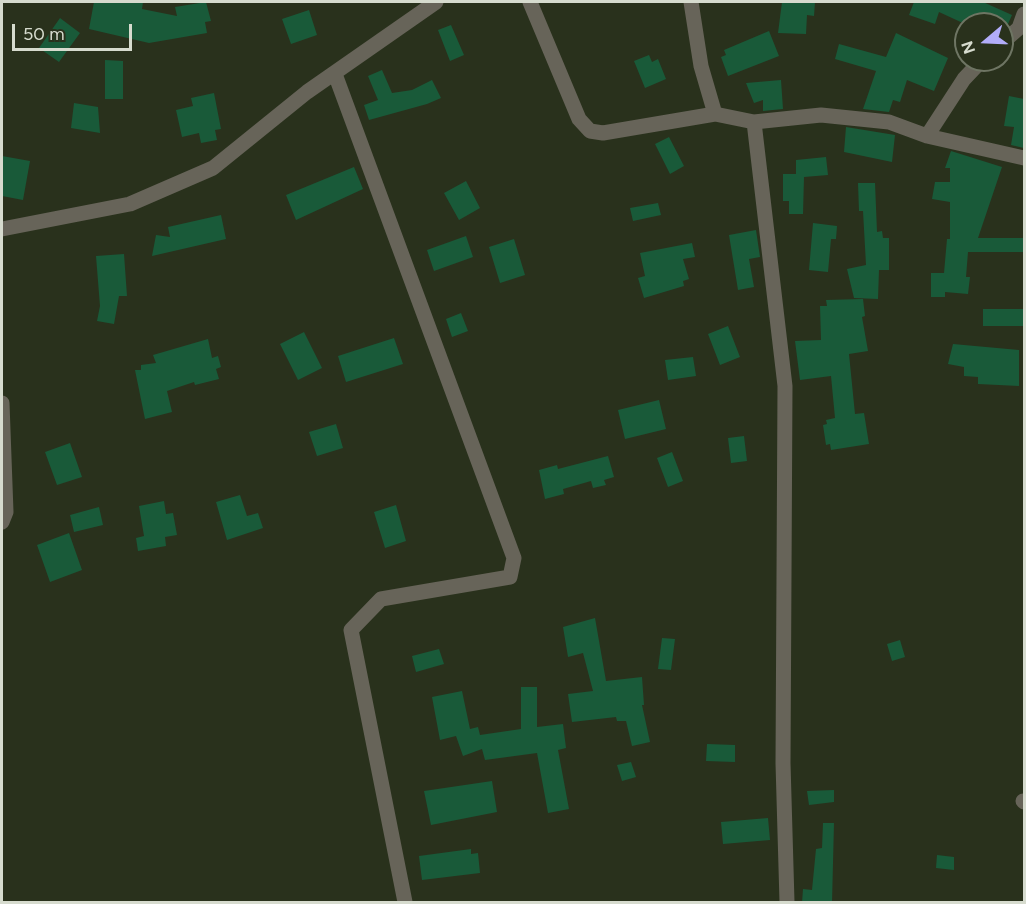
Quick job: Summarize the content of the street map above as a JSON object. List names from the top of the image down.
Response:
{
  "scale_bar": "50 m",
  "north": "left"
}
